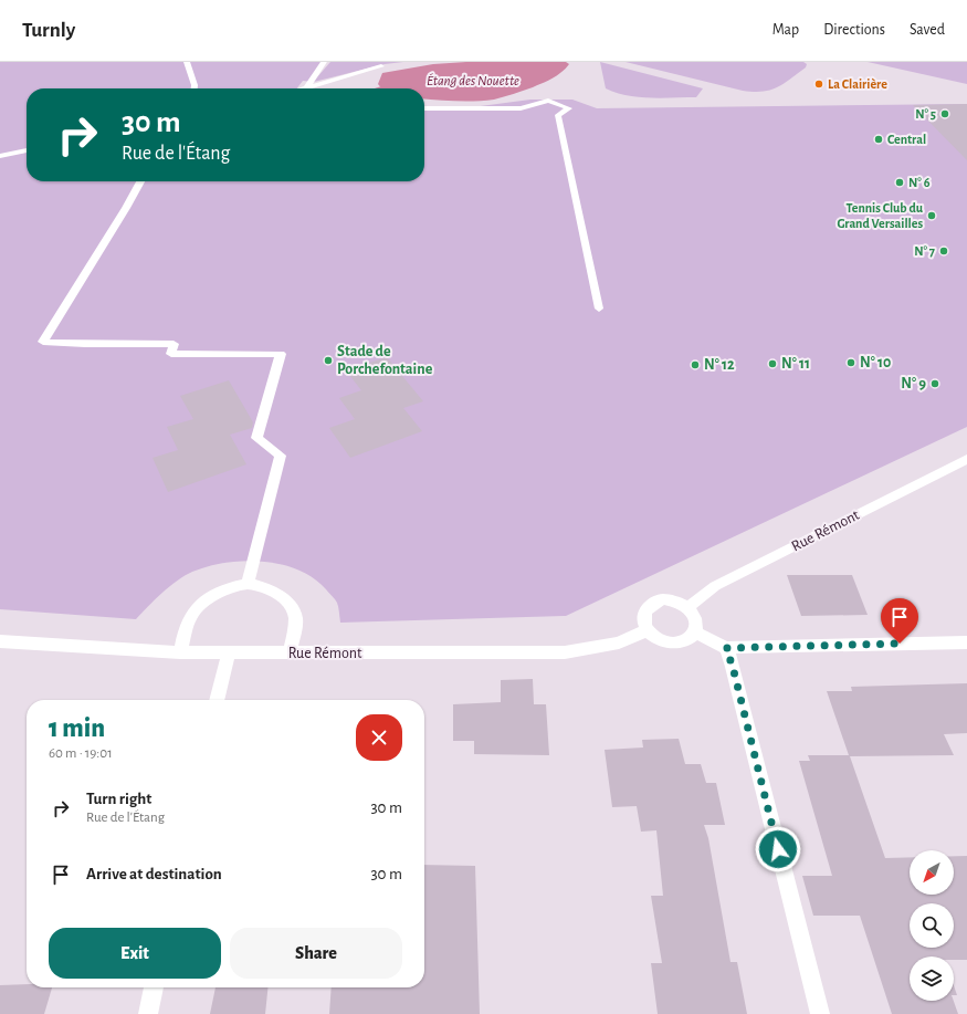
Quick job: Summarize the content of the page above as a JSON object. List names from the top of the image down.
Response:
{
  "streets": {
    "street": ["Rue Rémont"]
  },
  "water": ["Étang des Nouette"],
  "places": [
    "La Clairière",
    "N° 5",
    "Central",
    "N° 6",
    "Tennis Club du Grand Versailles",
    "N° 7",
    "Stade de Porchefontaine",
    "N° 10",
    "N° 11",
    "N° 12",
    "N° 9"
  ],
  "north": "bottom left",
  "page": {
    "header": "Turnly",
    "nav": ["Map", "Directions", "Saved"],
    "turn": ["30 m", "Rue de l'Étang"],
    "heading": ["1 min", "60 m · 19:01"],
    "list": [
      {
        "name": "Turn right",
        "note": "Rue de l'Étang",
        "value": "30 m"
      },
      {
        "name": "Arrive at destination",
        "value": "30 m"
      }
    ],
    "buttons": ["Exit", "Share"]
  }
}
